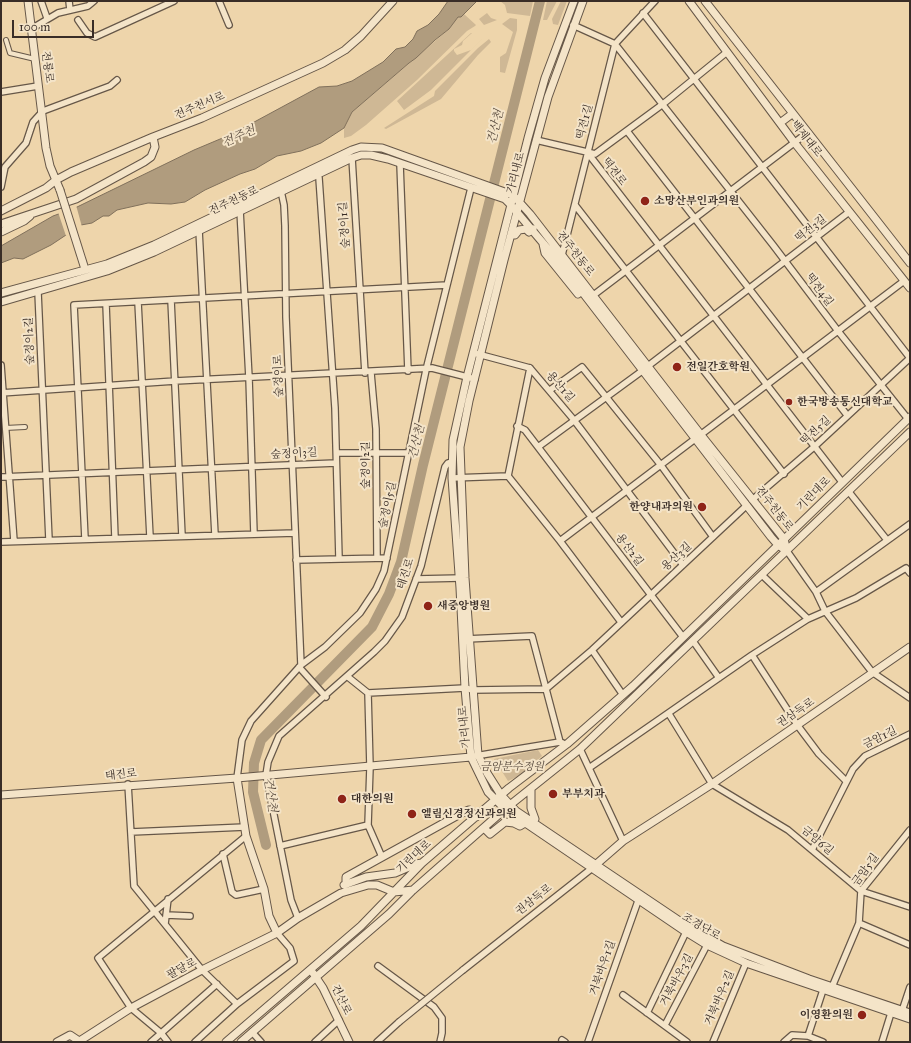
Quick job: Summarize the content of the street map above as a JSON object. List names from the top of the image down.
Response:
{
  "streets": {
    "street": [
      "전룡로",
      "전주천서로",
      "떡전1길",
      "백제대로",
      "떡전로",
      "가리내로",
      "전주천동로",
      "숲정이1길",
      "떡전3길",
      "떡전4길",
      "숲정이2길",
      "숲정이로",
      "용산1길",
      "떡전5길",
      "숲정이3길",
      "기린대로",
      "숲정이5길",
      "용산2길",
      "용산3길",
      "태진로",
      "권삼득로",
      "금암1길",
      "금암6길",
      "금암5길",
      "조경단로",
      "거북바우1길",
      "팔달로",
      "거북바우3길",
      "거북바우2길",
      "건산로"
    ]
  },
  "crossings": [
    ["전룡로", "전주천서로"],
    ["전룡로", "전주천동로"],
    ["떡전1길", "떡전로"],
    ["떡전1길", "전주천동로"],
    ["백제대로", "떡전3길"],
    ["떡전로", "떡전3길"],
    ["가리내로", "전주천동로"],
    ["가리내로", "기린대로"],
    ["가리내로", "태진로"],
    ["가리내로", "조경단로"],
    ["전주천동로", "숲정이1길"],
    ["전주천동로", "떡전3길"],
    ["전주천동로", "숲정이2길"],
    ["전주천동로", "숲정이로"],
    ["전주천동로", "용산1길"],
    ["전주천동로", "떡전5길"],
    ["전주천동로", "기린대로"],
    ["전주천동로", "숲정이5길"],
    ["전주천동로", "용산3길"],
    ["숲정이1길", "숲정이2길"],
    ["떡전3길", "떡전4길"],
    ["떡전3길", "용산1길"],
    ["떡전4길", "떡전5길"],
    ["떡전4길", "기린대로"],
    ["숲정이2길", "숲정이3길"],
    ["숲정이로", "숲정이3길"],
    ["숲정이로", "숲정이5길"],
    ["용산1길", "용산2길"],
    ["기린대로", "조경단로"],
    ["기린대로", "팔달로"],
    ["기린대로", "건산로"],
    ["숲정이5길", "태진로"],
    ["용산2길", "용산3길"],
    ["권삼득로", "금암6길"],
    ["권삼득로", "조경단로"],
    ["금암1길", "금암6길"],
    ["금암6길", "금암5길"],
    ["금암5길", "조경단로"],
    ["조경단로", "거북바우1길"],
    ["조경단로", "거북바우3길"],
    ["조경단로", "거북바우2길"]
  ],
  "water": ["건산천", "전주천"],
  "parks": ["금암분수정원"],
  "places": [
    "소망산부인과의원",
    "전일간호학원",
    "한국방송통신대학교",
    "한양내과의원",
    "새중앙병원",
    "부부치과",
    "대한의원",
    "엘림신경정신과의원",
    "이영환의원"
  ],
  "scale_bar": "100 m"
}
